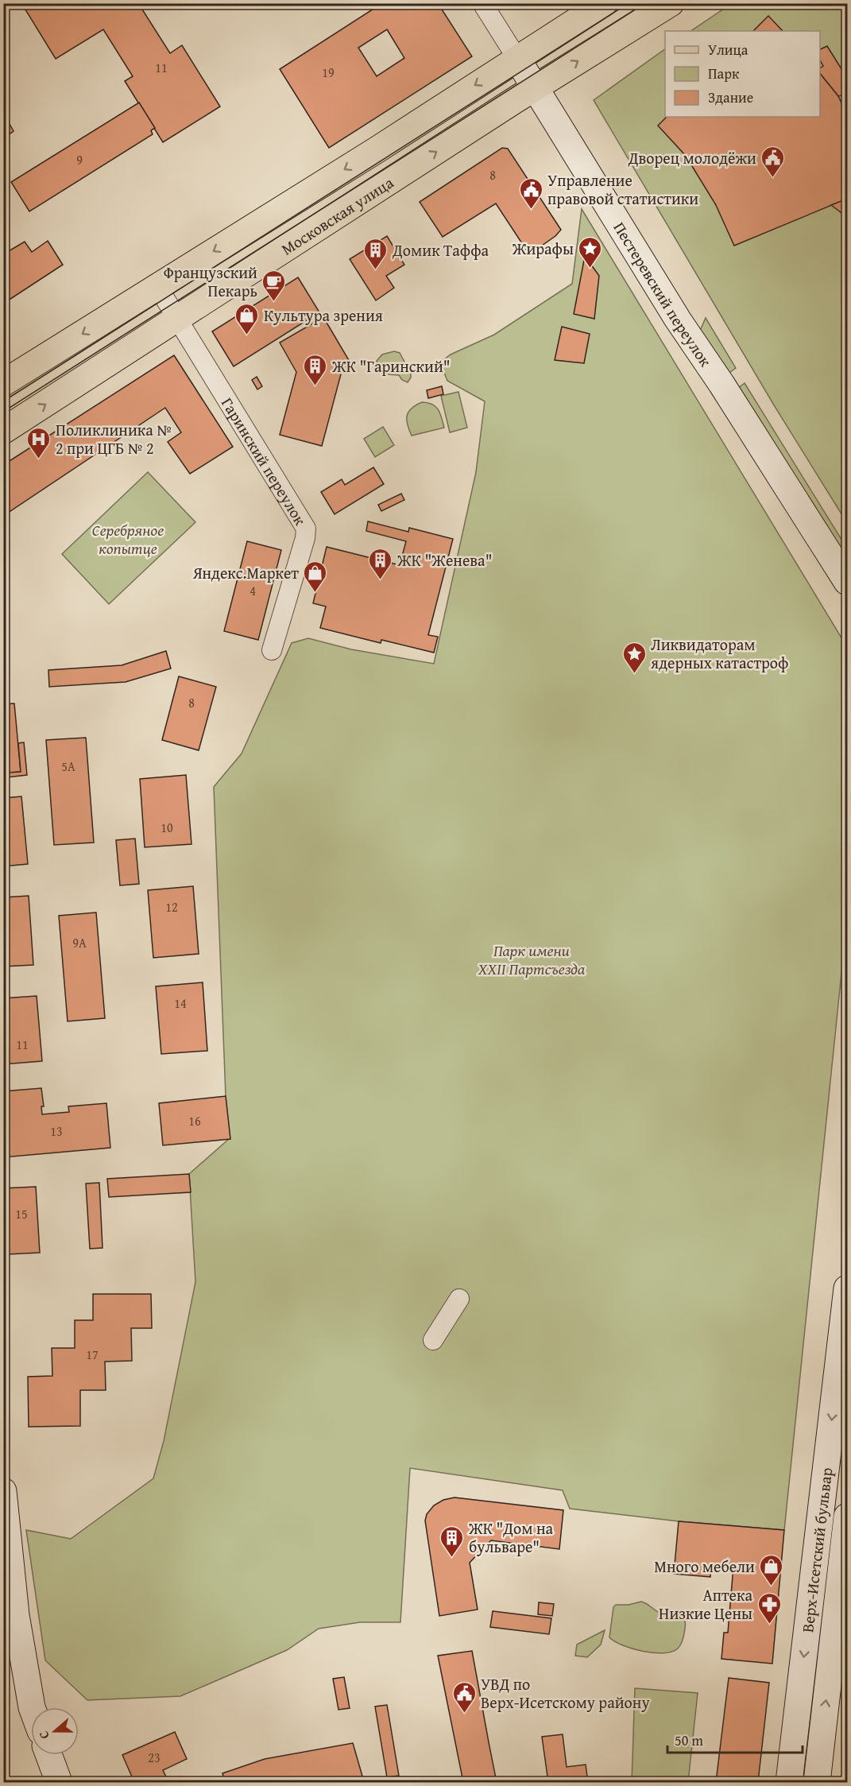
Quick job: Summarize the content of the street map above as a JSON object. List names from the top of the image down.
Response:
{
  "streets": {
    "main road": ["Московская улица", "Пестеревский переулок", "Верх-Исетский бульвар"],
    "street": ["Гаринский переулок"]
  },
  "crossings": [
    ["Московская улица", "Пестеревский переулок"],
    ["Московская улица", "Гаринский переулок"]
  ],
  "parks": ["Серебряное копытце", "Парк имени XXII Партсъезда"],
  "places": {
    "public building": ["Дворец молодёжи", "Управление правовой статистики", "УВД по Верх-Исетскому району"],
    "place": ["Жирафы", "Ликвидаторам ядерных катастроф"],
    "building": [
      "Домик Таффа",
      "ЖК \"Гаринский\"",
      "ЖК \"Женева\"",
      "ЖК \"Дом на бульваре\""
    ],
    "cafe": ["Французский Пекарь"],
    "shop": ["Культура зрения", "Яндекс.Маркет", "Много мебели"],
    "hospital": ["Поликлиника № 2 при ЦГБ № 2"],
    "pharmacy": ["Аптека Низкие Цены"]
  },
  "house_numbers": [
    "11",
    "19",
    "9",
    "8",
    "4",
    "8",
    "5А",
    "10",
    "12",
    "9А",
    "14",
    "11",
    "16",
    "13",
    "15",
    "17",
    "23"
  ],
  "legend": ["Улица", "Парк", "Здание"],
  "scale_bar": "50 m",
  "north": "left"
}
